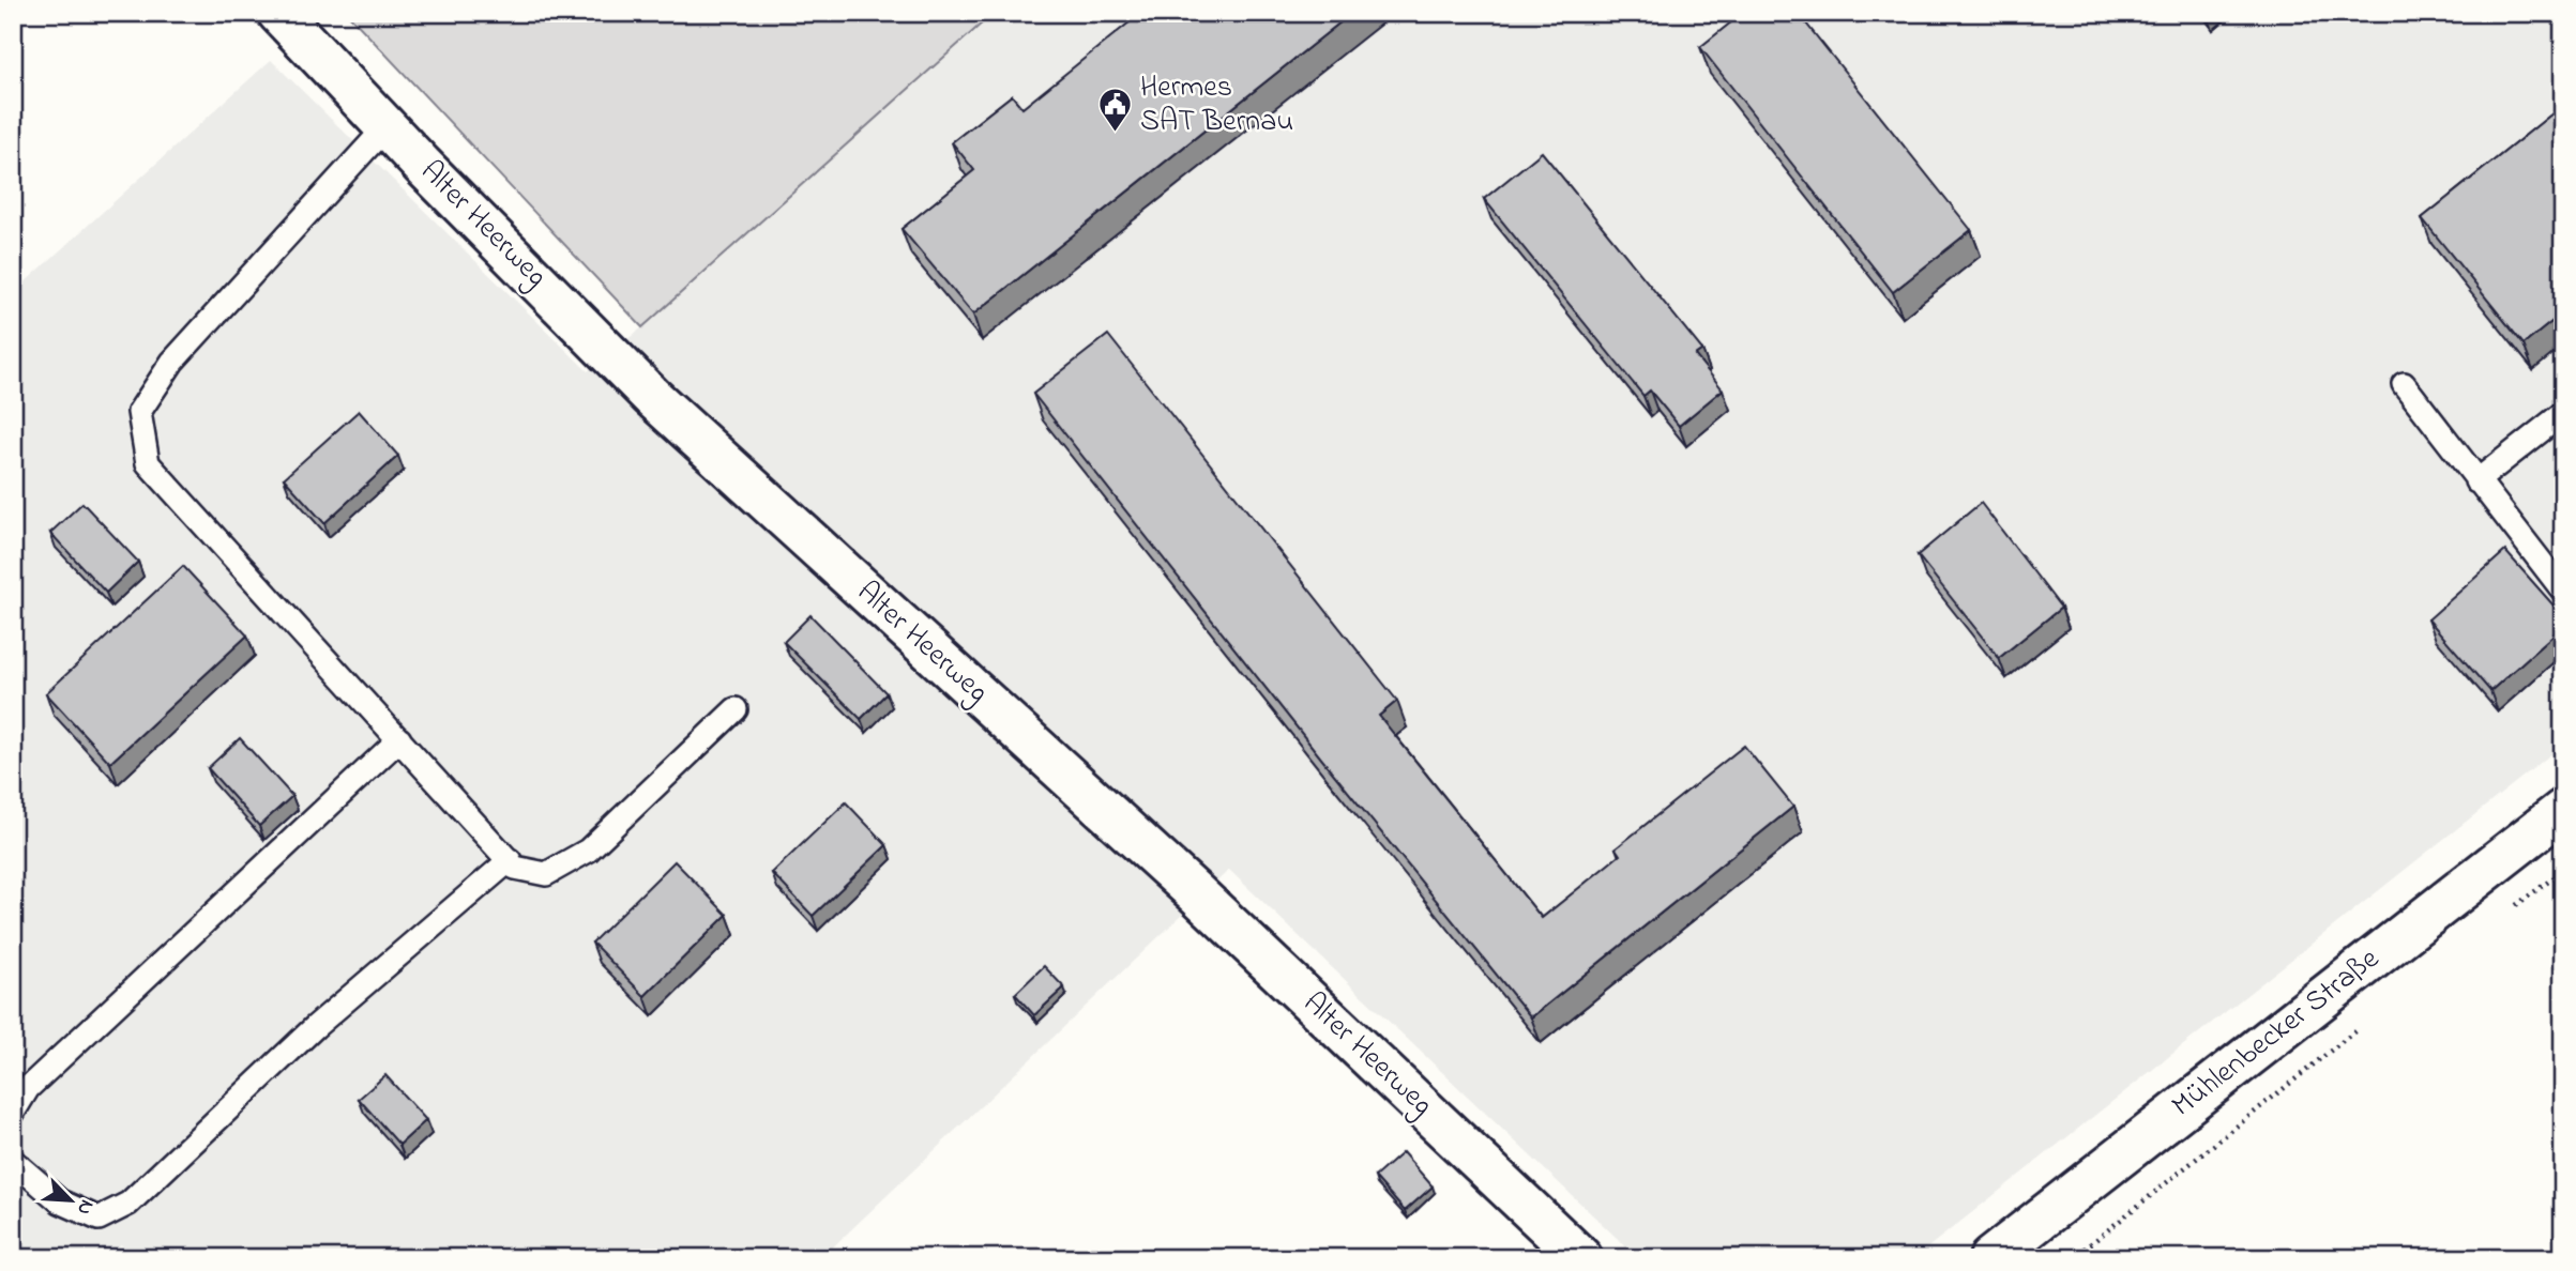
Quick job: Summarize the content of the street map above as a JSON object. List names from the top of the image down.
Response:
{
  "streets": {
    "street": ["Alter Heerweg", "Mühlenbecker Straße"]
  },
  "places": {
    "public building": ["Hermes SAT Bernau"]
  },
  "north": "bottom right"
}
